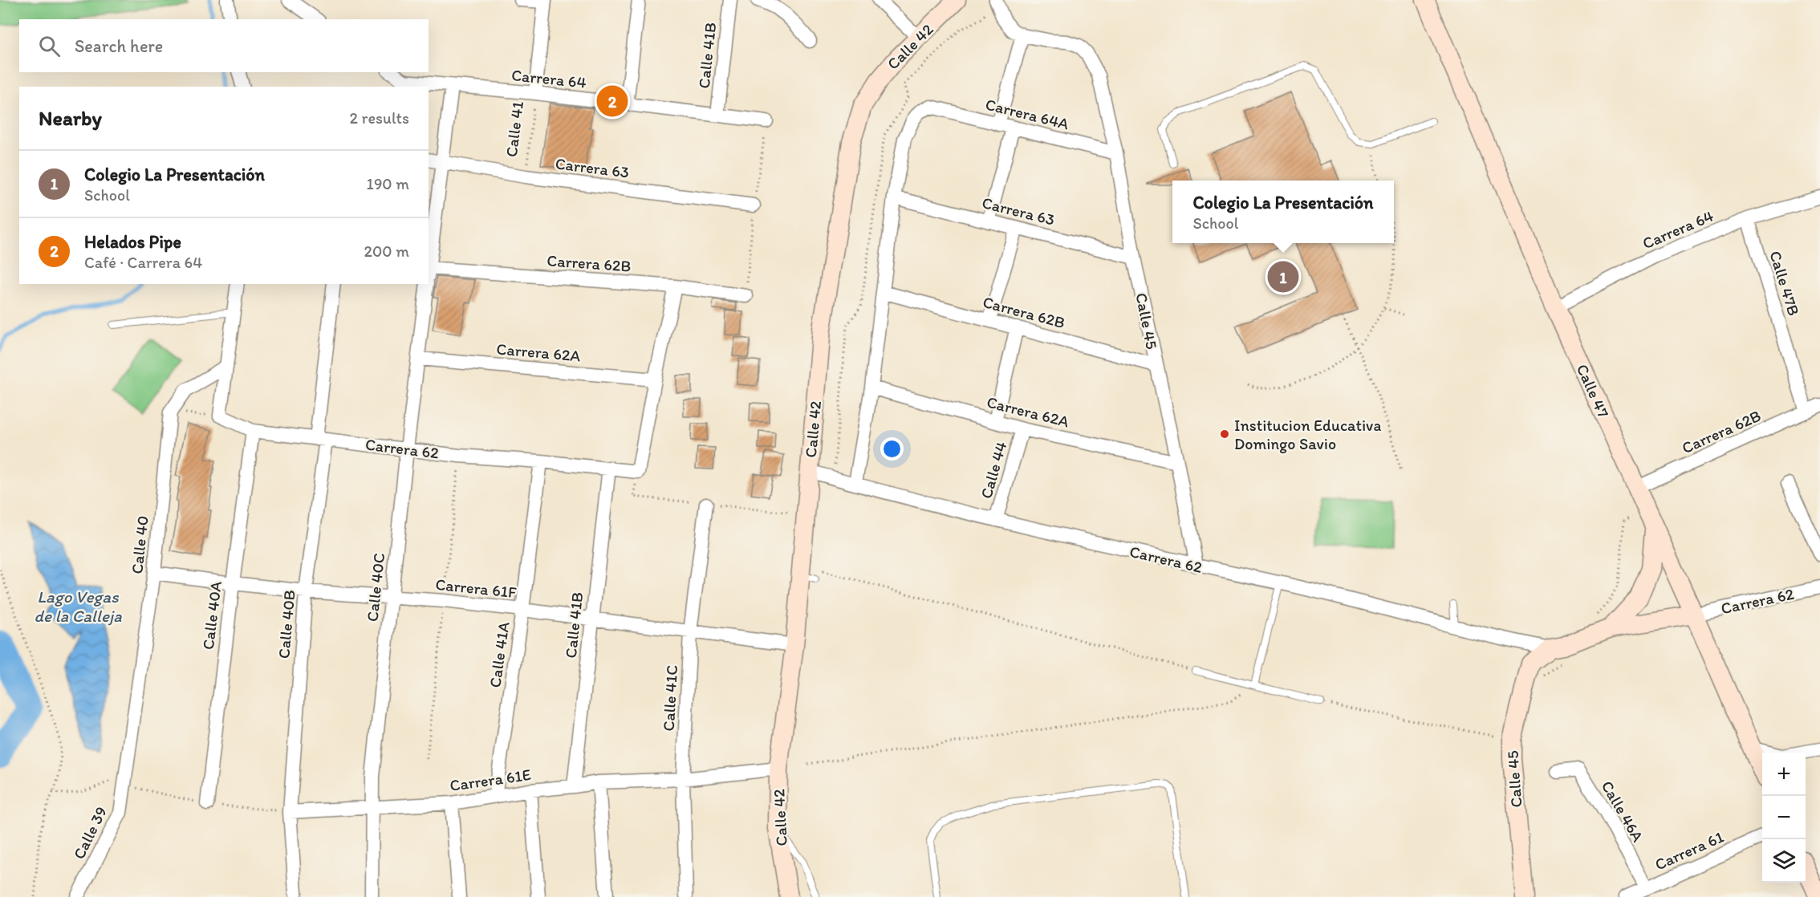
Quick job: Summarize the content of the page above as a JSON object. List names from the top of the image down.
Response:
{
  "streets": {
    "street": [
      "Calle 42",
      "Calle 41B",
      "Carrera 64",
      "Carrera 64A",
      "Calle 41",
      "Carrera 63",
      "Carrera 62B",
      "Calle 47B",
      "Calle 45",
      "Carrera 62A",
      "Calle 47",
      "Carrera 62",
      "Calle 44",
      "Calle 40",
      "Calle 40C",
      "Carrera 61F",
      "Calle 40A",
      "Calle 40B",
      "Calle 41A",
      "Calle 41C",
      "Carrera 61E",
      "Calle 46A",
      "Calle 39",
      "Carrera 61"
    ]
  },
  "crossings": [
    ["Calle 42", "Carrera 62"],
    ["Calle 42", "Carrera 61F"],
    ["Calle 42", "Carrera 61E"],
    ["Calle 41B", "Carrera 64"],
    ["Calle 41B", "Carrera 62"],
    ["Calle 41B", "Carrera 61F"],
    ["Calle 41B", "Carrera 61E"],
    ["Carrera 64", "Calle 41"],
    ["Carrera 64", "Calle 47B"],
    ["Carrera 64", "Calle 47"],
    ["Carrera 64", "Calle 40C"],
    ["Carrera 64A", "Carrera 63"],
    ["Carrera 64A", "Calle 45"],
    ["Calle 41", "Carrera 63"],
    ["Carrera 63", "Calle 45"],
    ["Carrera 63", "Calle 40C"],
    ["Carrera 62B", "Calle 47B"],
    ["Carrera 62B", "Calle 45"],
    ["Carrera 62B", "Calle 47"],
    ["Carrera 62B", "Calle 44"],
    ["Carrera 62B", "Calle 40C"],
    ["Calle 45", "Carrera 62A"],
    ["Calle 45", "Carrera 62"],
    ["Carrera 62A", "Carrera 62"],
    ["Carrera 62A", "Calle 44"],
    ["Carrera 62A", "Calle 40C"],
    ["Calle 47", "Carrera 62"],
    ["Carrera 62", "Calle 44"],
    ["Carrera 62", "Calle 40C"],
    ["Carrera 62", "Calle 40A"],
    ["Carrera 62", "Calle 40B"],
    ["Carrera 62", "Calle 41A"],
    ["Calle 40", "Carrera 61F"],
    ["Calle 40", "Calle 39"],
    ["Calle 40C", "Carrera 61F"],
    ["Calle 40C", "Carrera 61E"],
    ["Carrera 61F", "Calle 40A"],
    ["Carrera 61F", "Calle 40B"],
    ["Carrera 61F", "Calle 41A"],
    ["Carrera 61F", "Calle 41C"],
    ["Calle 40B", "Carrera 61E"],
    ["Calle 41A", "Carrera 61E"],
    ["Calle 41C", "Carrera 61E"],
    ["Calle 46A", "Carrera 61"]
  ],
  "water": ["Lago Vegas de la Calleja"],
  "places": ["Institucion Educativa Domingo Savio"],
  "page": {
    "search": "Search here",
    "pins": ["2", "1"],
    "heading": ["Nearby", "2 results"],
    "list": [
      {
        "mark": "1",
        "name": "Colegio La Presentación",
        "note": "School",
        "value": "190 m"
      },
      {
        "mark": "2",
        "name": "Helados Pipe",
        "note": "Café · Carrera 64",
        "value": "200 m"
      }
    ],
    "popup": ["Colegio La Presentación", "School"],
    "map_buttons": ["+", "−"]
  }
}
